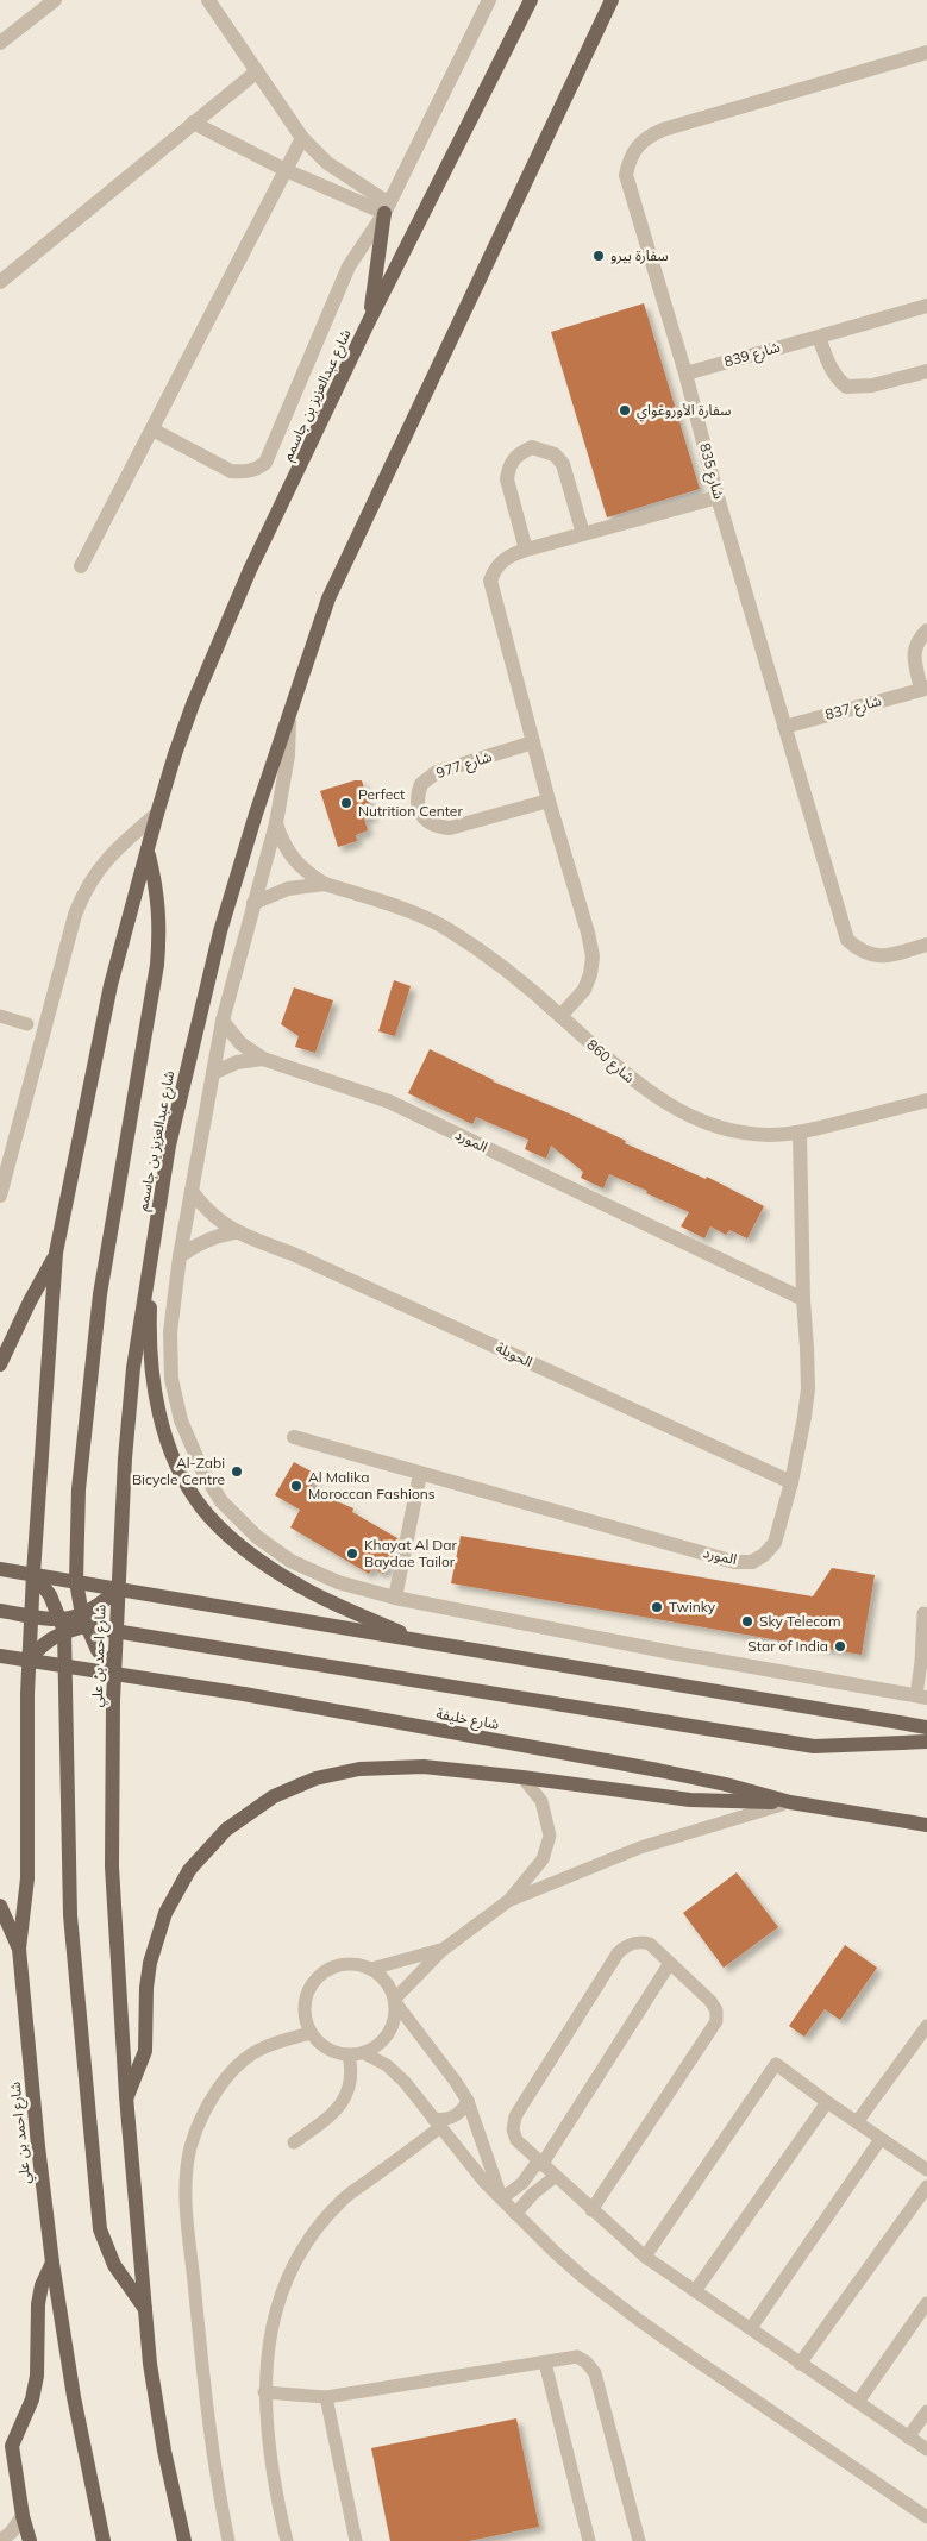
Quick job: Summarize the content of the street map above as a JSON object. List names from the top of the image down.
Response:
{
  "streets": {
    "main road": ["شارع عبدالعزيز بن جاسمم", "شارع احمد بن علي", "شارع خليفة"],
    "street": [
      "شارع 839",
      "شارع 835",
      "شارع 837",
      "شارع 977",
      "شارع 860",
      "المورد",
      "الحويلة"
    ]
  },
  "crossings": [
    ["شارع 839", "شارع 835"],
    ["شارع عبدالعزيز بن جاسمم", "شارع 860"],
    ["شارع عبدالعزيز بن جاسمم", "المورد"],
    ["شارع عبدالعزيز بن جاسمم", "الحويلة"],
    ["شارع عبدالعزيز بن جاسمم", "شارع احمد بن علي"],
    ["شارع 835", "شارع 837"],
    ["شارع 860", "المورد"],
    ["المورد", "الحويلة"],
    ["شارع احمد بن علي", "شارع خليفة"]
  ],
  "places": [
    "سفارة بيرو",
    "سفارة الأوروغواي",
    "Perfect Nutrition Center",
    "Al-Zabi Bicycle Centre",
    "Al Malika Moroccan Fashions",
    "Khayat Al Dar Baydae Tailor",
    "Twinky",
    "Sky Telecom",
    "Star of India"
  ]
}
